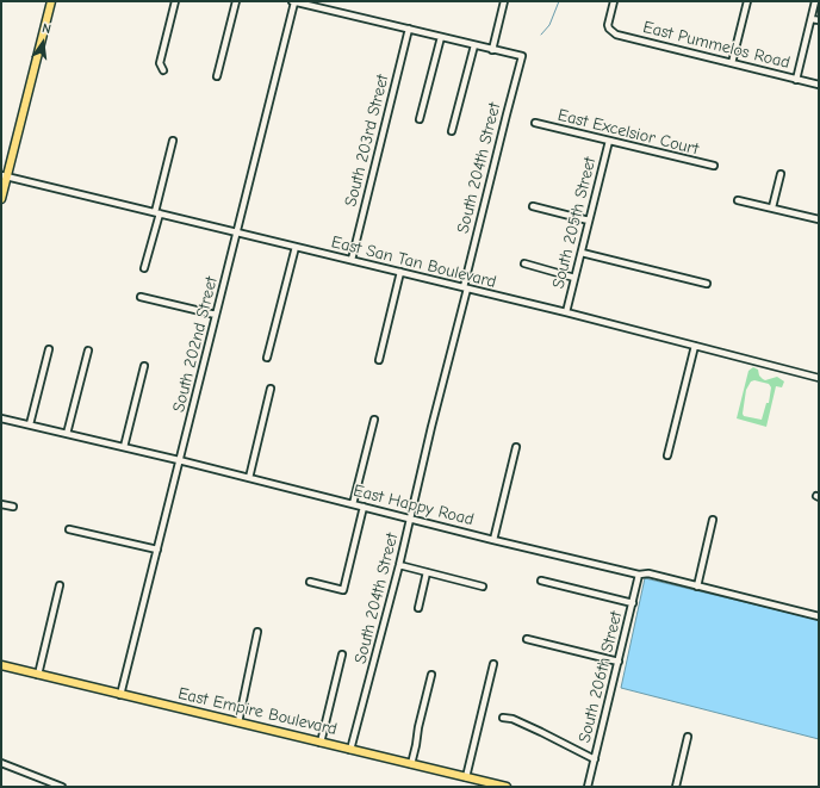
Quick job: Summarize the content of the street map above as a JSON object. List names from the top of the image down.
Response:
{
  "streets": {
    "main road": ["East Empire Boulevard"],
    "street": [
      "East Pummelos Road",
      "East Excelsior Court",
      "South 203rd Street",
      "South 204th Street",
      "South 205th Street",
      "East San Tan Boulevard",
      "South 202nd Street",
      "East Happy Road",
      "South 206th Street"
    ]
  },
  "crossings": [
    ["East Excelsior Court", "South 205th Street"],
    ["South 203rd Street", "East San Tan Boulevard"],
    ["South 204th Street", "East San Tan Boulevard"],
    ["South 204th Street", "East Happy Road"],
    ["South 204th Street", "East Empire Boulevard"],
    ["South 205th Street", "East San Tan Boulevard"],
    ["East San Tan Boulevard", "South 202nd Street"],
    ["South 202nd Street", "East Happy Road"],
    ["South 202nd Street", "East Empire Boulevard"],
    ["East Happy Road", "South 206th Street"]
  ],
  "north": "top"
}
